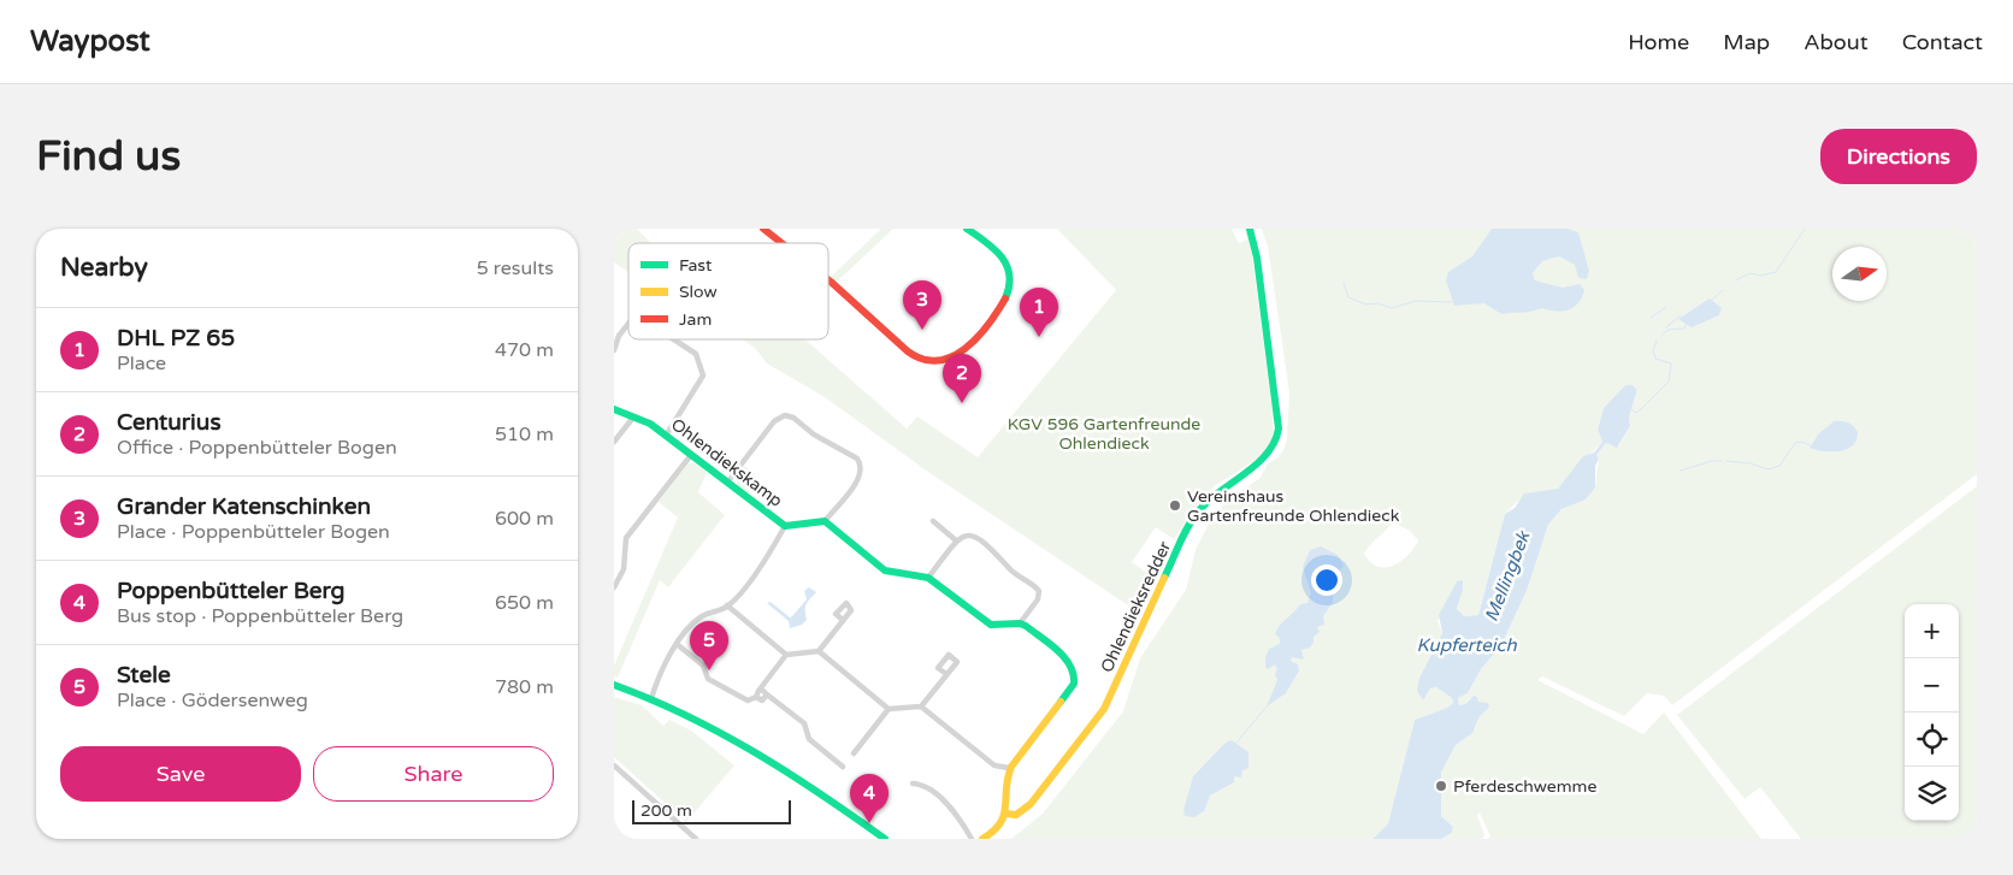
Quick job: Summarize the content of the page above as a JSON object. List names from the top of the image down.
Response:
{
  "streets": {
    "street": ["Ohlendiekskamp", "Ohlendieksredder"]
  },
  "water": ["Mellingbek", "Kupferteich"],
  "parks": ["KGV 596 Gartenfreunde Ohlendieck"],
  "places": ["Vereinshaus Gartenfreunde Ohlendieck", "Pferdeschwemme"],
  "legend": ["Fast", "Slow", "Jam"],
  "scale_bar": "200 m",
  "north": "right",
  "page": {
    "header": "Waypost",
    "nav": [
      "Home",
      "Map",
      "About",
      "Contact"
    ],
    "buttons": [
      "Directions",
      ["Save", "Share"]
    ],
    "title": "Find us",
    "heading": ["Nearby", "5 results"],
    "pins": [
      "3",
      "1",
      "2",
      "5",
      "4"
    ],
    "list": [
      {
        "mark": "1",
        "name": "DHL PZ 65",
        "note": "Place",
        "value": "470 m"
      },
      {
        "mark": "2",
        "name": "Centurius",
        "note": "Office · Poppenbütteler Bogen",
        "value": "510 m"
      },
      {
        "mark": "3",
        "name": "Grander Katenschinken",
        "note": "Place · Poppenbütteler Bogen",
        "value": "600 m"
      },
      {
        "mark": "4",
        "name": "Poppenbütteler Berg",
        "note": "Bus stop · Poppenbütteler Berg",
        "value": "650 m"
      },
      {
        "mark": "5",
        "name": "Stele",
        "note": "Place · Gödersenweg",
        "value": "780 m"
      }
    ],
    "map_buttons": ["+", "−"],
    "scale": "200 m"
  }
}
